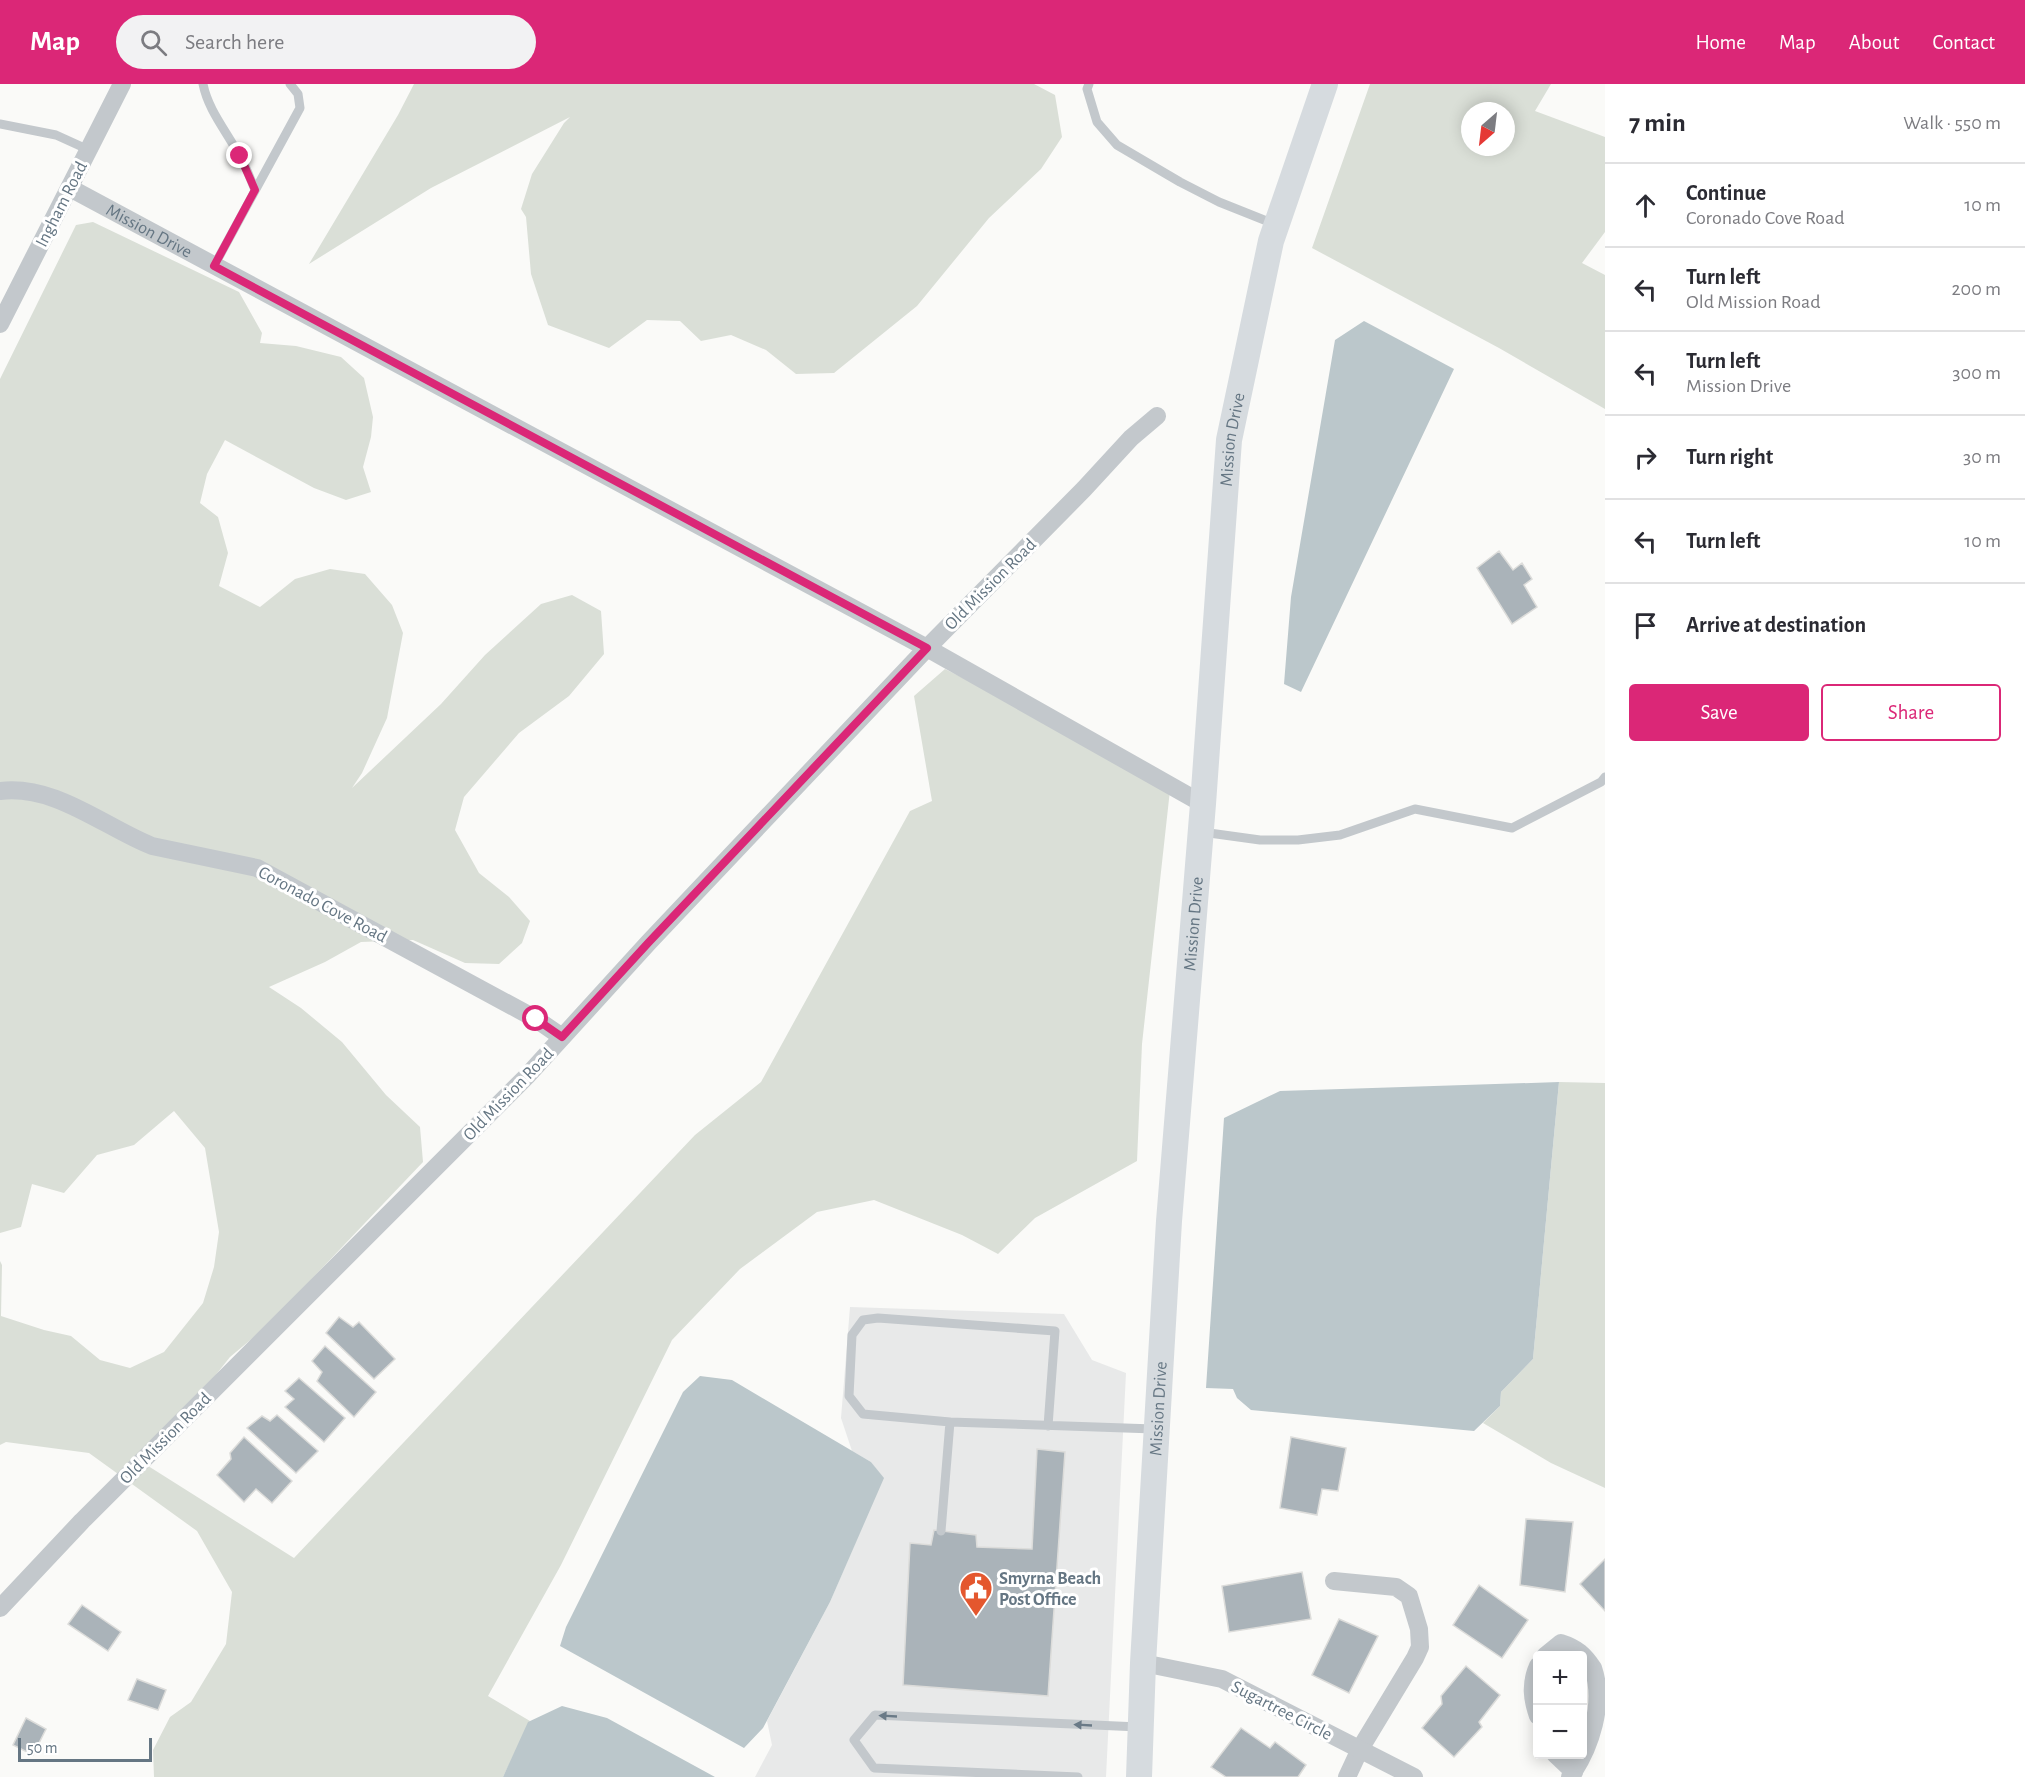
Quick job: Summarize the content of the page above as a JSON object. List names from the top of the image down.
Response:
{
  "streets": {
    "street": [
      "Ingham Road",
      "Mission Drive",
      "Old Mission Road",
      "Coronado Cove Road",
      "Sugartree Circle"
    ]
  },
  "crossings": [
    ["Ingham Road", "Mission Drive"],
    ["Mission Drive", "Old Mission Road"],
    ["Mission Drive", "Sugartree Circle"],
    ["Old Mission Road", "Coronado Cove Road"]
  ],
  "places": {
    "public building": ["Smyrna Beach Post Office"]
  },
  "scale_bar": "50 m",
  "north": "bottom left",
  "page": {
    "header": "Map",
    "search": "Search here",
    "nav": [
      "Home",
      "Map",
      "About",
      "Contact"
    ],
    "heading": ["7 min", "Walk · 550 m"],
    "list": [
      ["Continue", "Coronado Cove Road", "10 m"],
      ["Turn left", "Old Mission Road", "200 m"],
      ["Turn left", "Mission Drive", "300 m"],
      ["Turn right", "30 m"],
      ["Turn left", "10 m"],
      "Arrive at destination"
    ],
    "buttons": ["Save", "Share"],
    "map_buttons": ["+", "−"],
    "scale": "50 m"
  }
}
